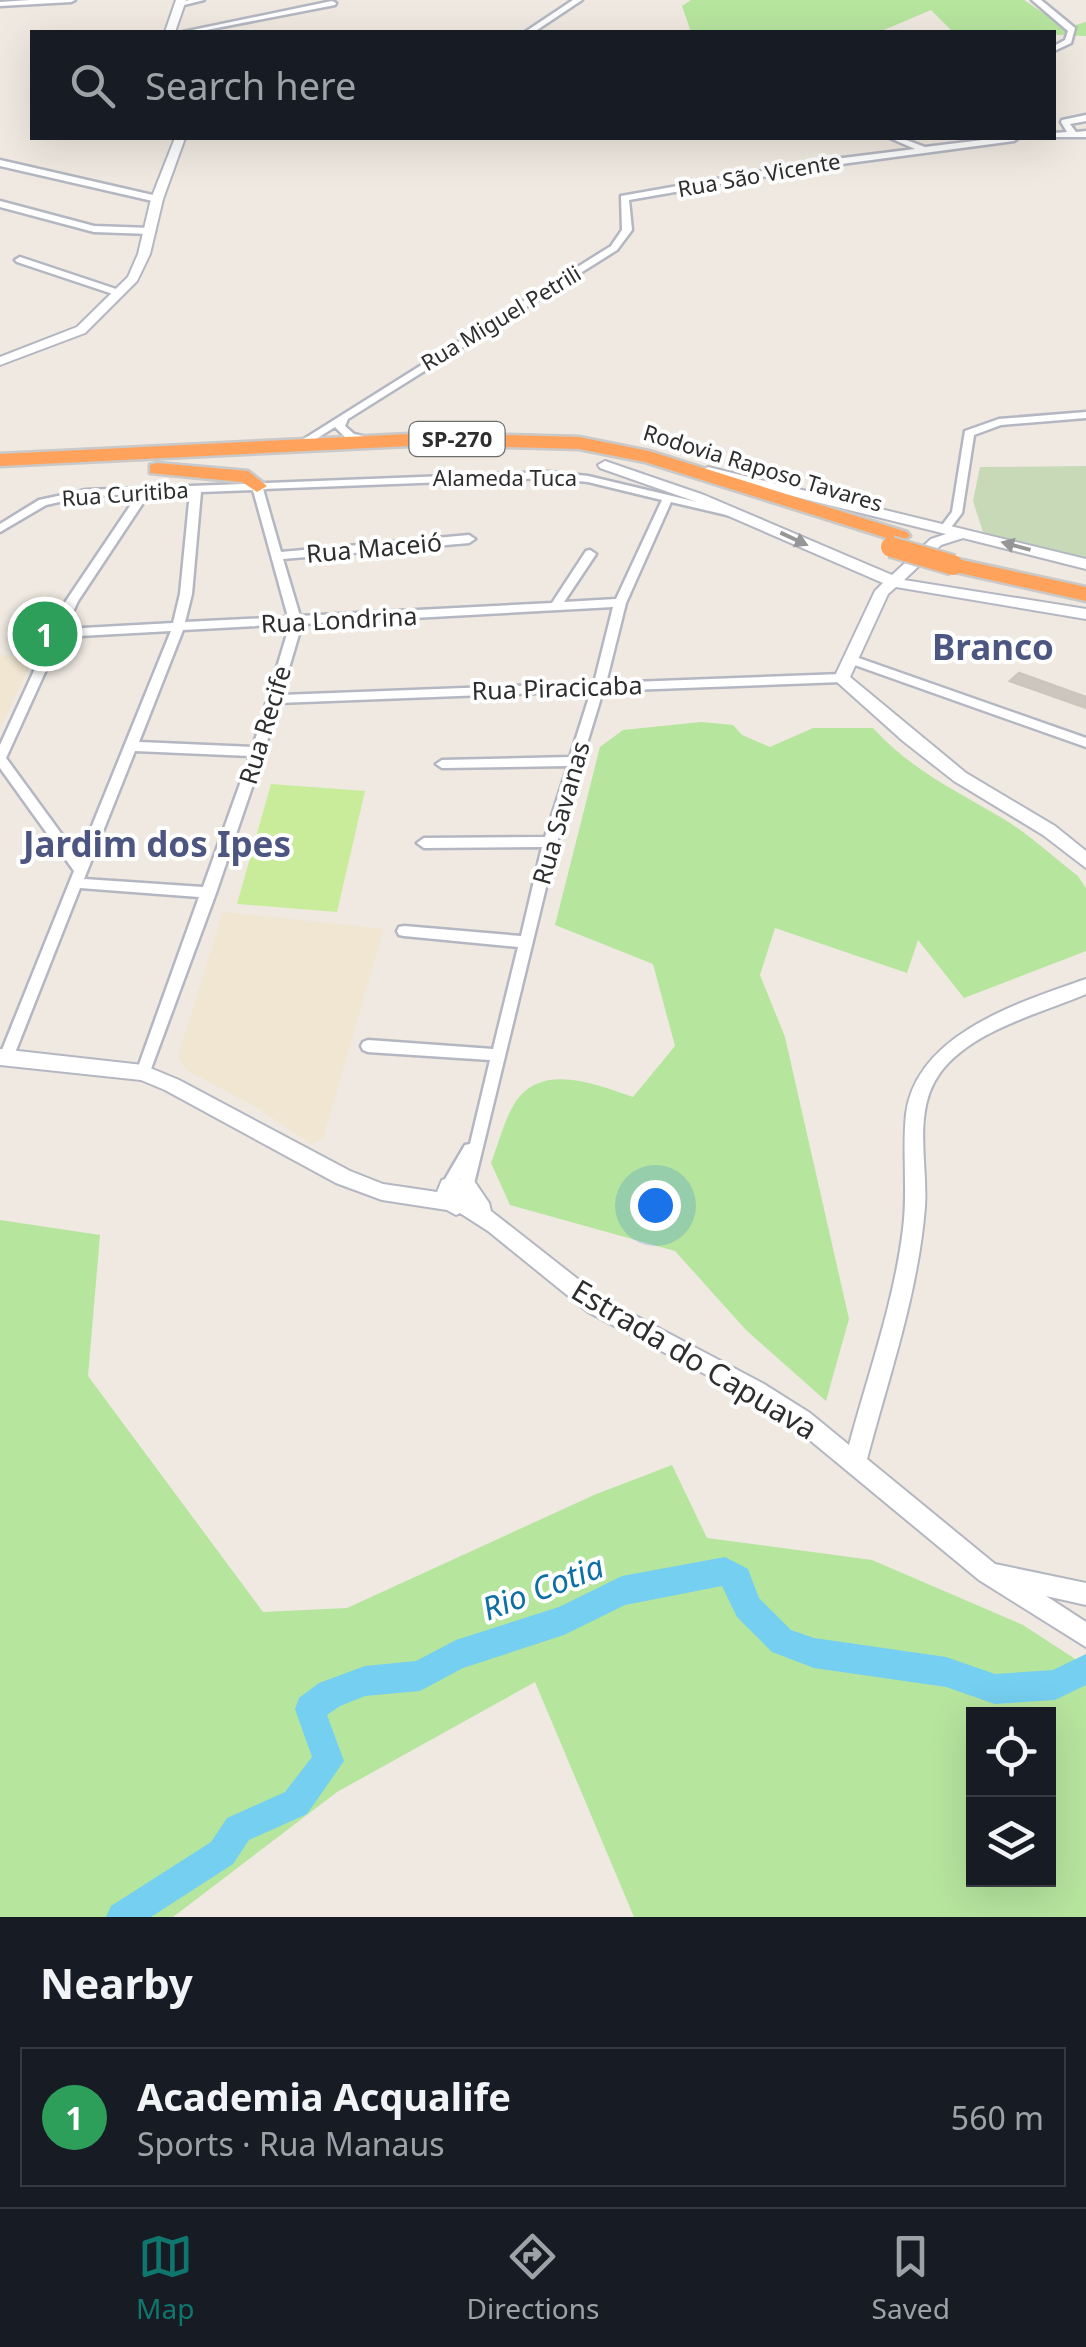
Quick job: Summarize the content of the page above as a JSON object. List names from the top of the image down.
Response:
{
  "streets": {
    "highway": ["SP-270", "Rodovia Raposo Tavares"],
    "street": [
      "Rua São Vicente",
      "Rua Miguel Petrili",
      "Alameda Tuca",
      "Rua Curitiba",
      "Rua Maceió",
      "Rua Londrina",
      "Rua Piracicaba",
      "Rua Recife",
      "Rua Savanas",
      "Estrada do Capuava"
    ]
  },
  "crossings": [
    ["Rua São Vicente", "Rua Miguel Petrili"],
    ["Rua Miguel Petrili", "Rodovia Raposo Tavares"],
    ["Rodovia Raposo Tavares", "Alameda Tuca"],
    ["Alameda Tuca", "Rua Curitiba"],
    ["Alameda Tuca", "Rua Savanas"],
    ["Rua Londrina", "Rua Recife"],
    ["Rua Londrina", "Rua Savanas"],
    ["Rua Piracicaba", "Rua Recife"],
    ["Rua Piracicaba", "Rua Savanas"],
    ["Rua Recife", "Estrada do Capuava"],
    ["Rua Savanas", "Estrada do Capuava"]
  ],
  "districts": ["Branco", "Jardim dos Ipes"],
  "water": ["Rio Cotia"],
  "page": {
    "search": "Search here",
    "pins": "1",
    "heading": "Nearby",
    "list": [
      {
        "mark": "1",
        "name": "Academia Acqualife",
        "note": "Sports · Rua Manaus",
        "value": "560 m"
      }
    ],
    "nav": ["Map", "Directions", "Saved"]
  }
}
